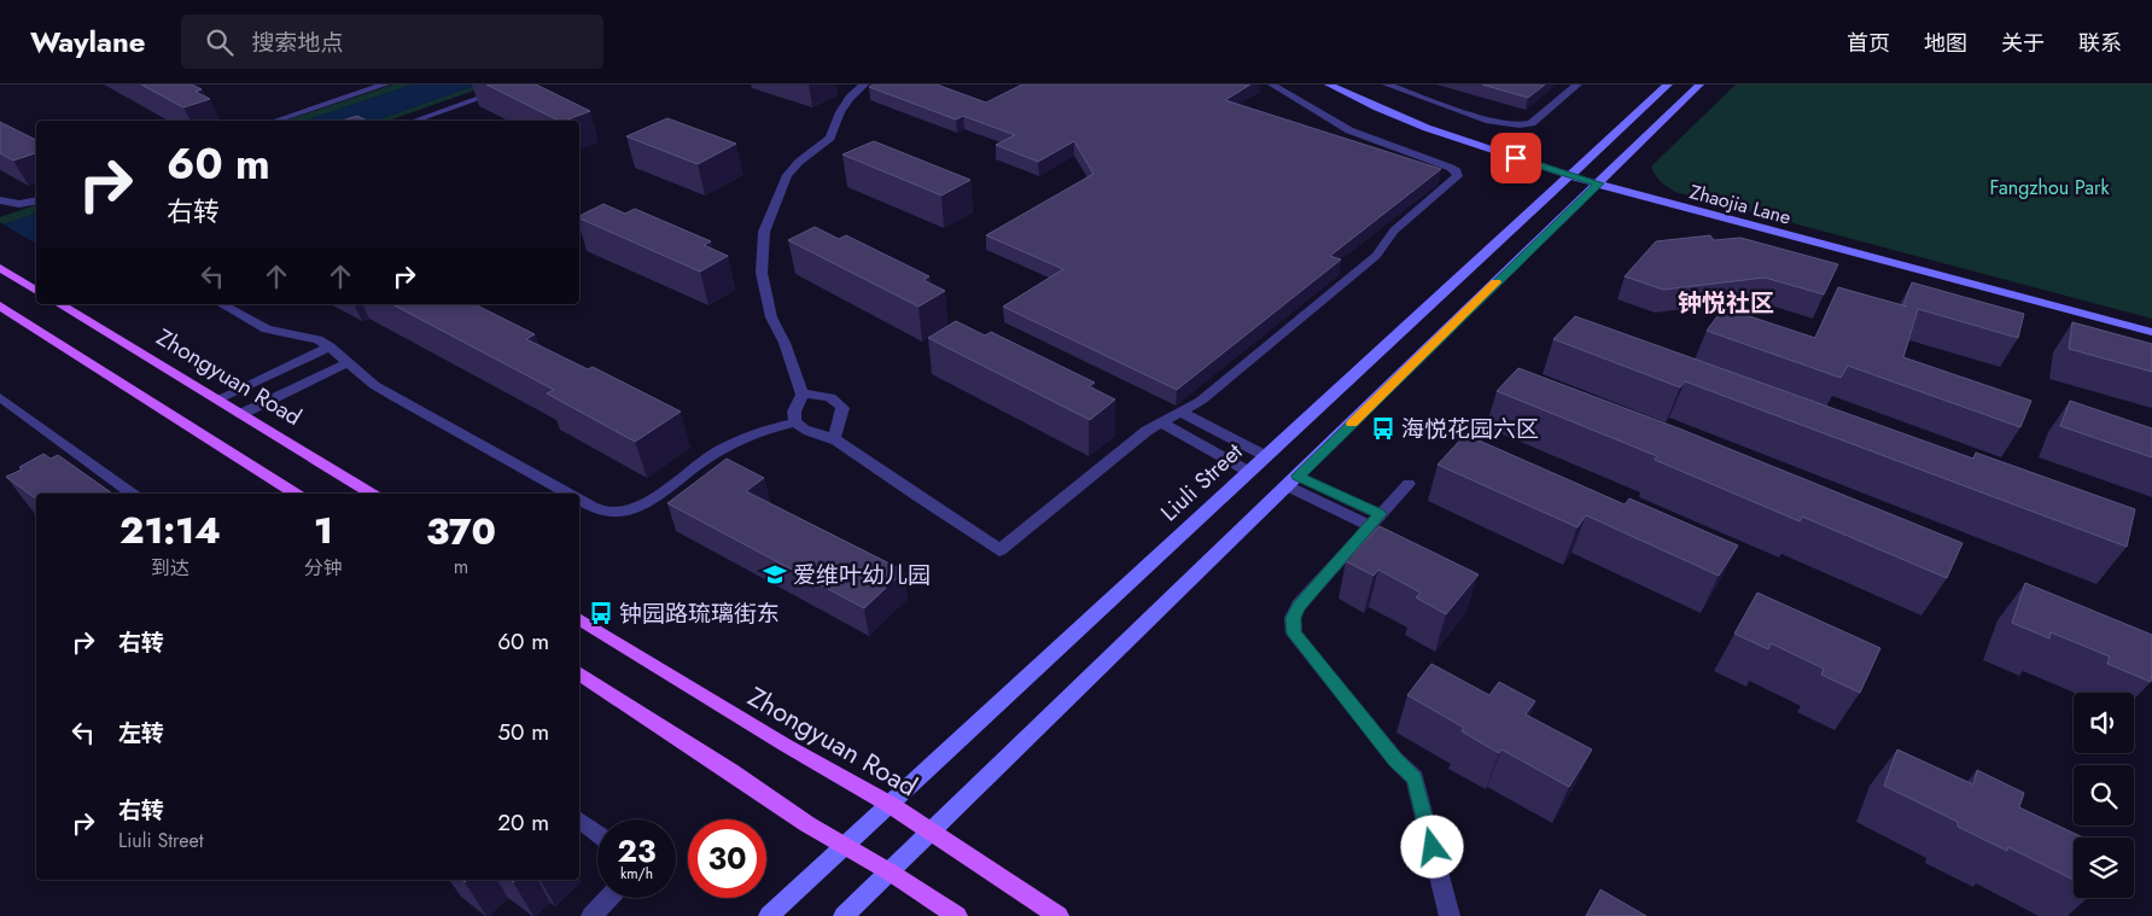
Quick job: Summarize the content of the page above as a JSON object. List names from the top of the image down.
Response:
{
  "streets": {
    "main road": ["Zhaojia Lane", "Zhongyuan Road", "Liuli Street"]
  },
  "crossings": [
    ["Zhaojia Lane", "Liuli Street"],
    ["Zhongyuan Road", "Liuli Street"]
  ],
  "districts": ["钟悦社区"],
  "parks": ["Fangzhou Park"],
  "places": {
    "bus stop": ["海悦花园六区", "钟园路琉璃街东"],
    "school or university": ["爱维叶幼儿园"]
  },
  "page": {
    "header": "Waylane",
    "search": "搜索地点",
    "nav": [
      "首页",
      "地图",
      "关于",
      "联系"
    ],
    "turn": ["60 m", "右转"],
    "eta": [
      "21:14",
      "到达",
      "1",
      "分钟",
      "370",
      "m"
    ],
    "list": [
      {
        "name": "右转",
        "value": "60 m"
      },
      {
        "name": "左转",
        "value": "50 m"
      },
      {
        "name": "右转",
        "note": "Liuli Street",
        "value": "20 m"
      }
    ],
    "speed": "23 km/h",
    "limit": "30"
  }
}
